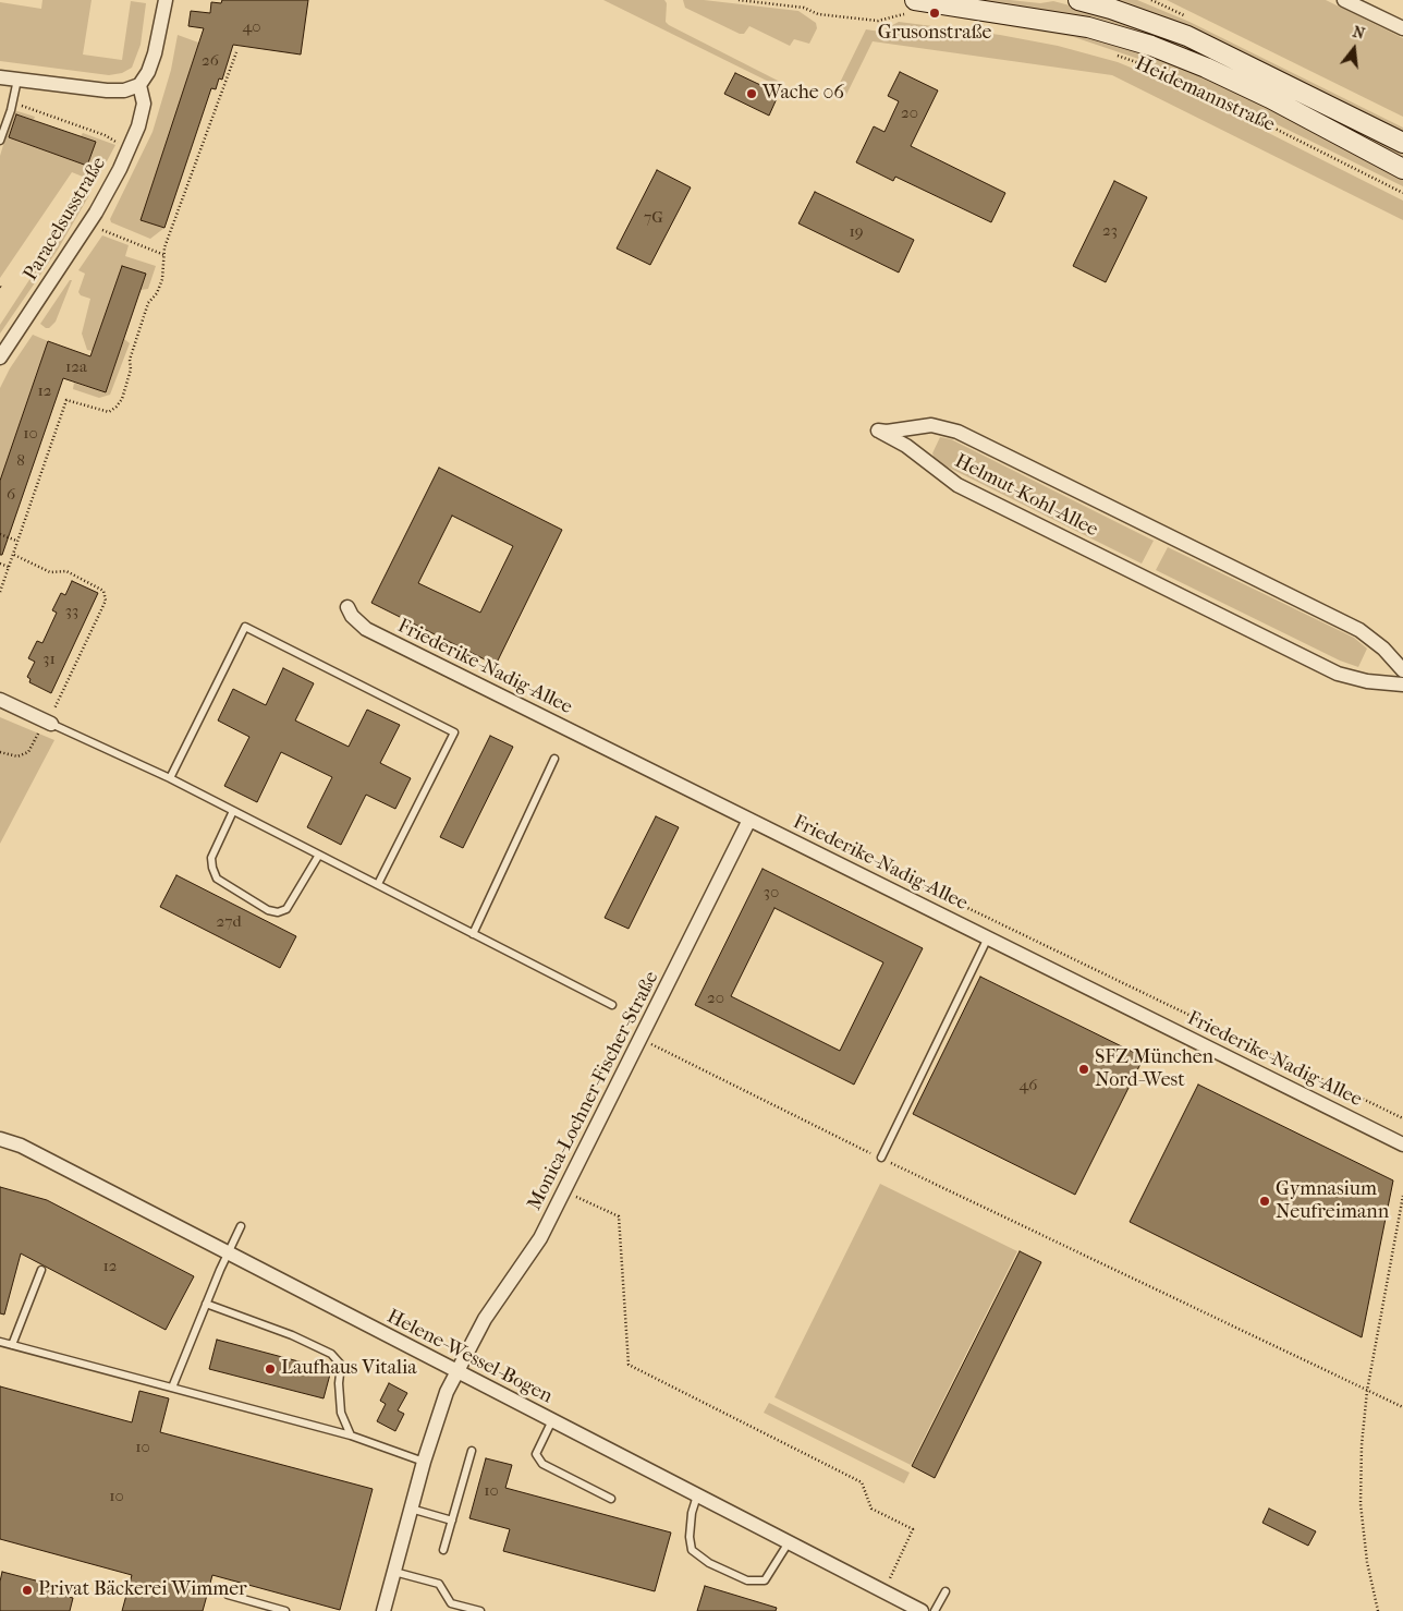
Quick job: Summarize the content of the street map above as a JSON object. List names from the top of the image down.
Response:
{
  "streets": {
    "main road": ["Heidemannstraße"],
    "street": [
      "Paracelsusstraße",
      "Helmut-Kohl-Allee",
      "Friederike-Nadig-Allee",
      "Monica-Lochner-Fischer-Straße",
      "Helene-Wessel-Bogen"
    ]
  },
  "crossings": [
    ["Friederike-Nadig-Allee", "Monica-Lochner-Fischer-Straße"],
    ["Monica-Lochner-Fischer-Straße", "Helene-Wessel-Bogen"]
  ],
  "places": [
    "Grusonstraße",
    "Wache 06",
    "SFZ München Nord-West",
    "Gymnasium Neufreimann",
    "Laufhaus Vitalia",
    "Privat Bäckerei Wimmer"
  ],
  "house_numbers": [
    "40",
    "26",
    "20",
    "7G",
    "23",
    "19",
    "12a",
    "12",
    "10",
    "8",
    "6",
    "33",
    "31",
    "30",
    "27d",
    "20",
    "46",
    "12",
    "10",
    "10",
    "10"
  ],
  "north": "top"
}
